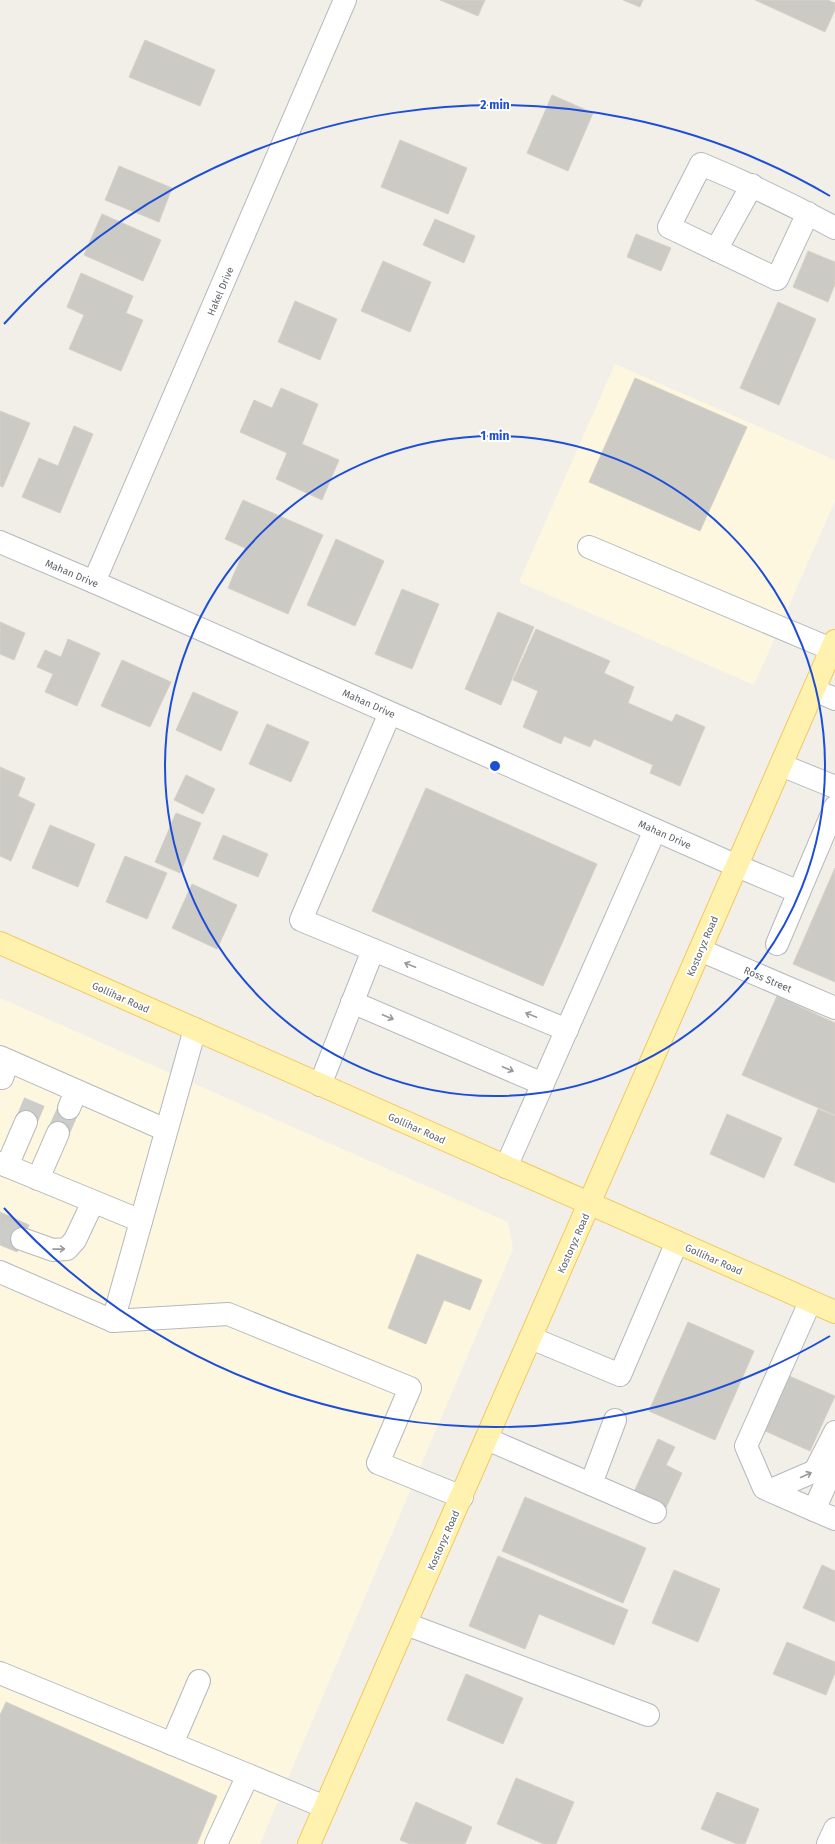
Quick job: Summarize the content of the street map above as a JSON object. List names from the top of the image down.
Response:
{
  "streets": {
    "main road": ["Kostoryz Road", "Gollihar Road"],
    "street": ["Hakel Drive", "Mahan Drive", "Ross Street"]
  },
  "crossings": [
    ["Hakel Drive", "Mahan Drive"],
    ["Mahan Drive", "Kostoryz Road"],
    ["Kostoryz Road", "Ross Street"],
    ["Kostoryz Road", "Gollihar Road"]
  ],
  "rings": ["2 min", "1 min"]
}
